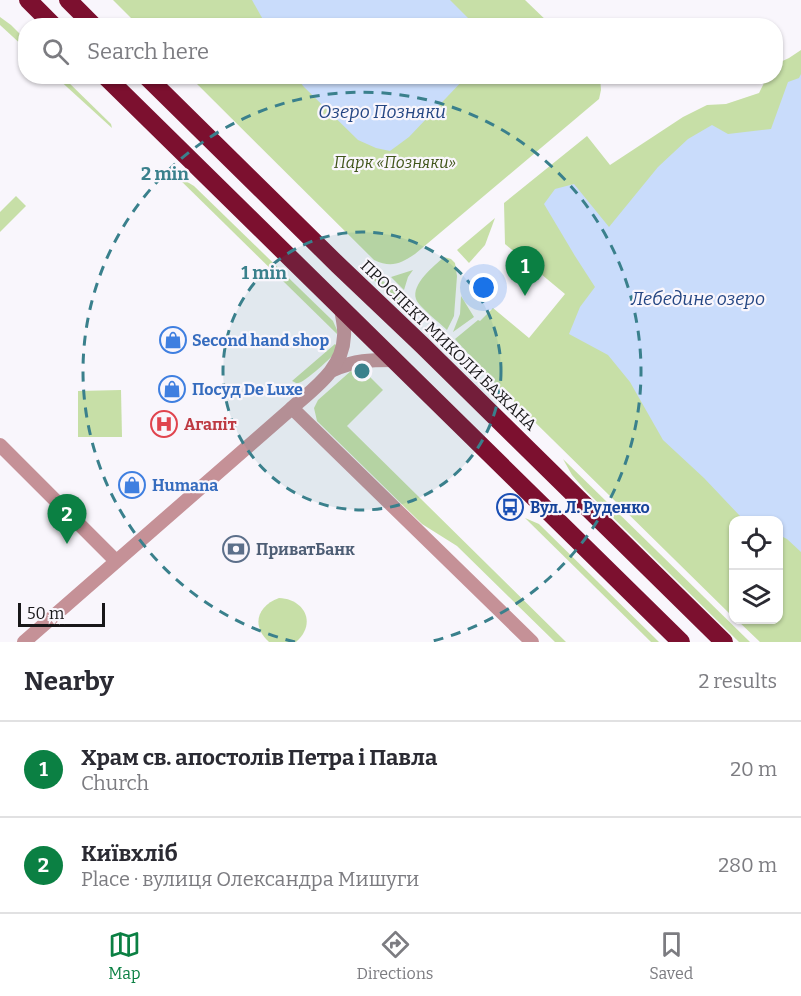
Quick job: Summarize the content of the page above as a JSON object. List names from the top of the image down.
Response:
{
  "streets": {
    "highway": ["ПРОСПЕКТ МИКОЛИ БАЖАНА"]
  },
  "water": ["Озеро Позняки", "Лебедине озеро"],
  "parks": ["Парк «Позняки»"],
  "places": {
    "shop": ["Second hand shop", "Посуд De Luxe", "Humana"],
    "hospital": ["Агапіт"],
    "bus stop": ["Вул. Л. Руденко"],
    "bank": ["ПриватБанк"]
  },
  "scale_bar": "50 m",
  "page": {
    "search": "Search here",
    "pins": ["1", "2"],
    "scale": "50 m",
    "heading": ["Nearby", "2 results"],
    "list": [
      {
        "mark": "1",
        "name": "Храм св. апостолів Петра і Павла",
        "note": "Church",
        "value": "20 m"
      },
      {
        "mark": "2",
        "name": "Київхліб",
        "note": "Place · вулиця Олександра Мишуги",
        "value": "280 m"
      }
    ],
    "nav": ["Map", "Directions", "Saved"]
  },
  "rings": ["2 min", "1 min"]
}
